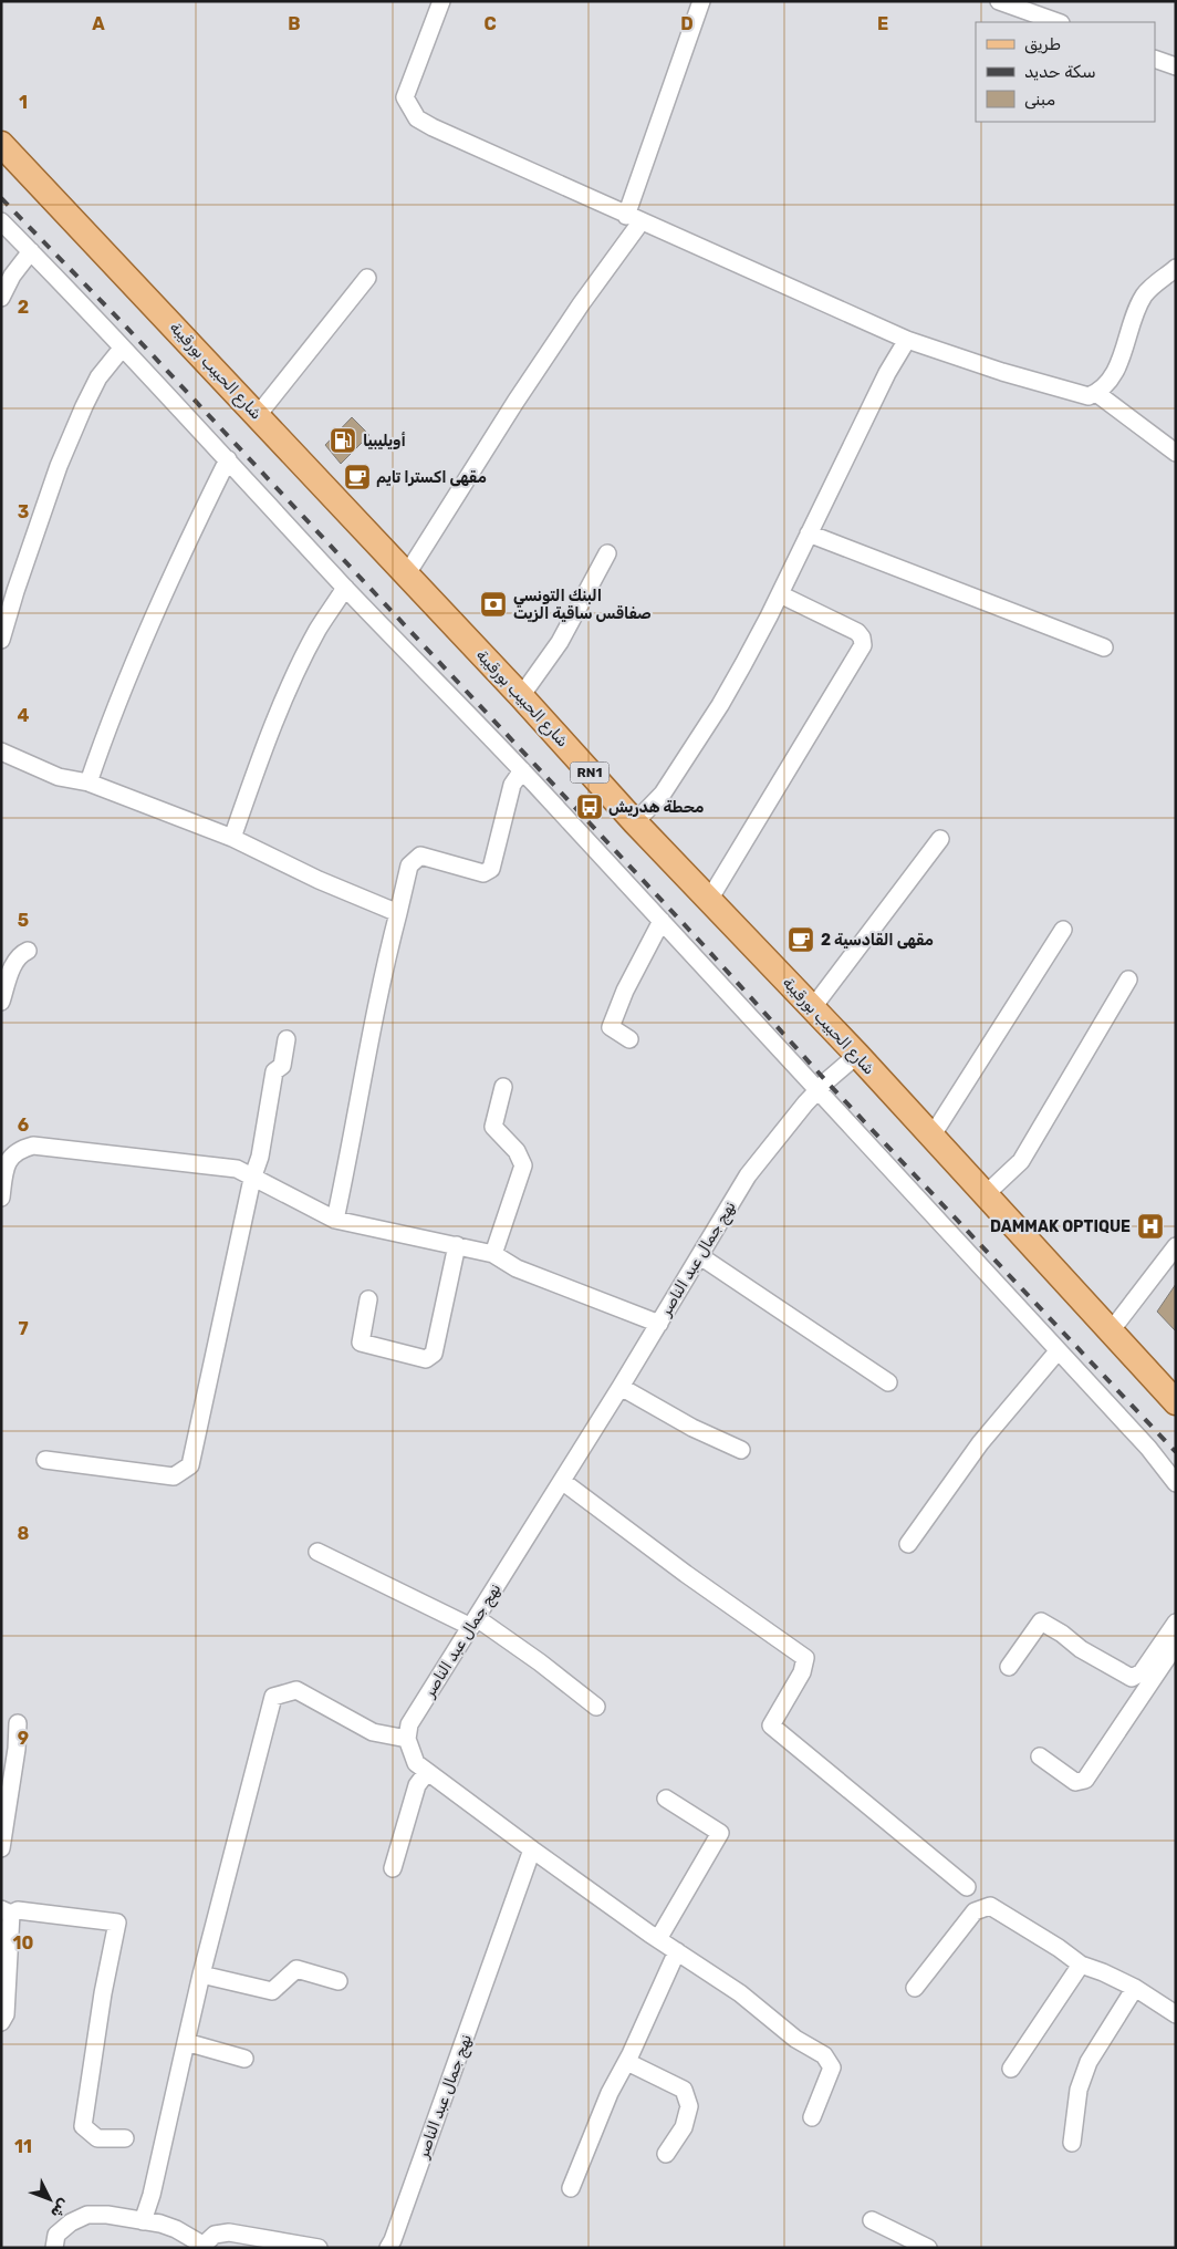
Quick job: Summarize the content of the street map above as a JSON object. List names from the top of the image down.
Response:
{
  "streets": {
    "main road": ["شارع الحبيب بورقيبة", "RN1"],
    "street": ["نهج جمال عبد الناصر"]
  },
  "crossings": [
    ["شارع الحبيب بورقيبة", "نهج جمال عبد الناصر"]
  ],
  "places": {
    "fuel station": ["أويليبيا"],
    "cafe": ["مقهى اكسترا تايم", "مقهى القادسية 2"],
    "bank": ["البنك التونسي صفاقس ساقية الزيت"],
    "bus stop": ["محطة هدريش"],
    "hospital": ["DAMMAK OPTIQUE"]
  },
  "legend": ["طريق", "سكة حديد", "مبنى"],
  "north": "bottom right",
  "grid": {
    "columns": [
      "A",
      "B",
      "C",
      "D",
      "E"
    ],
    "rows": [
      "1",
      "2",
      "3",
      "4",
      "5",
      "6",
      "7",
      "8",
      "9",
      "10",
      "11"
    ]
  }
}
